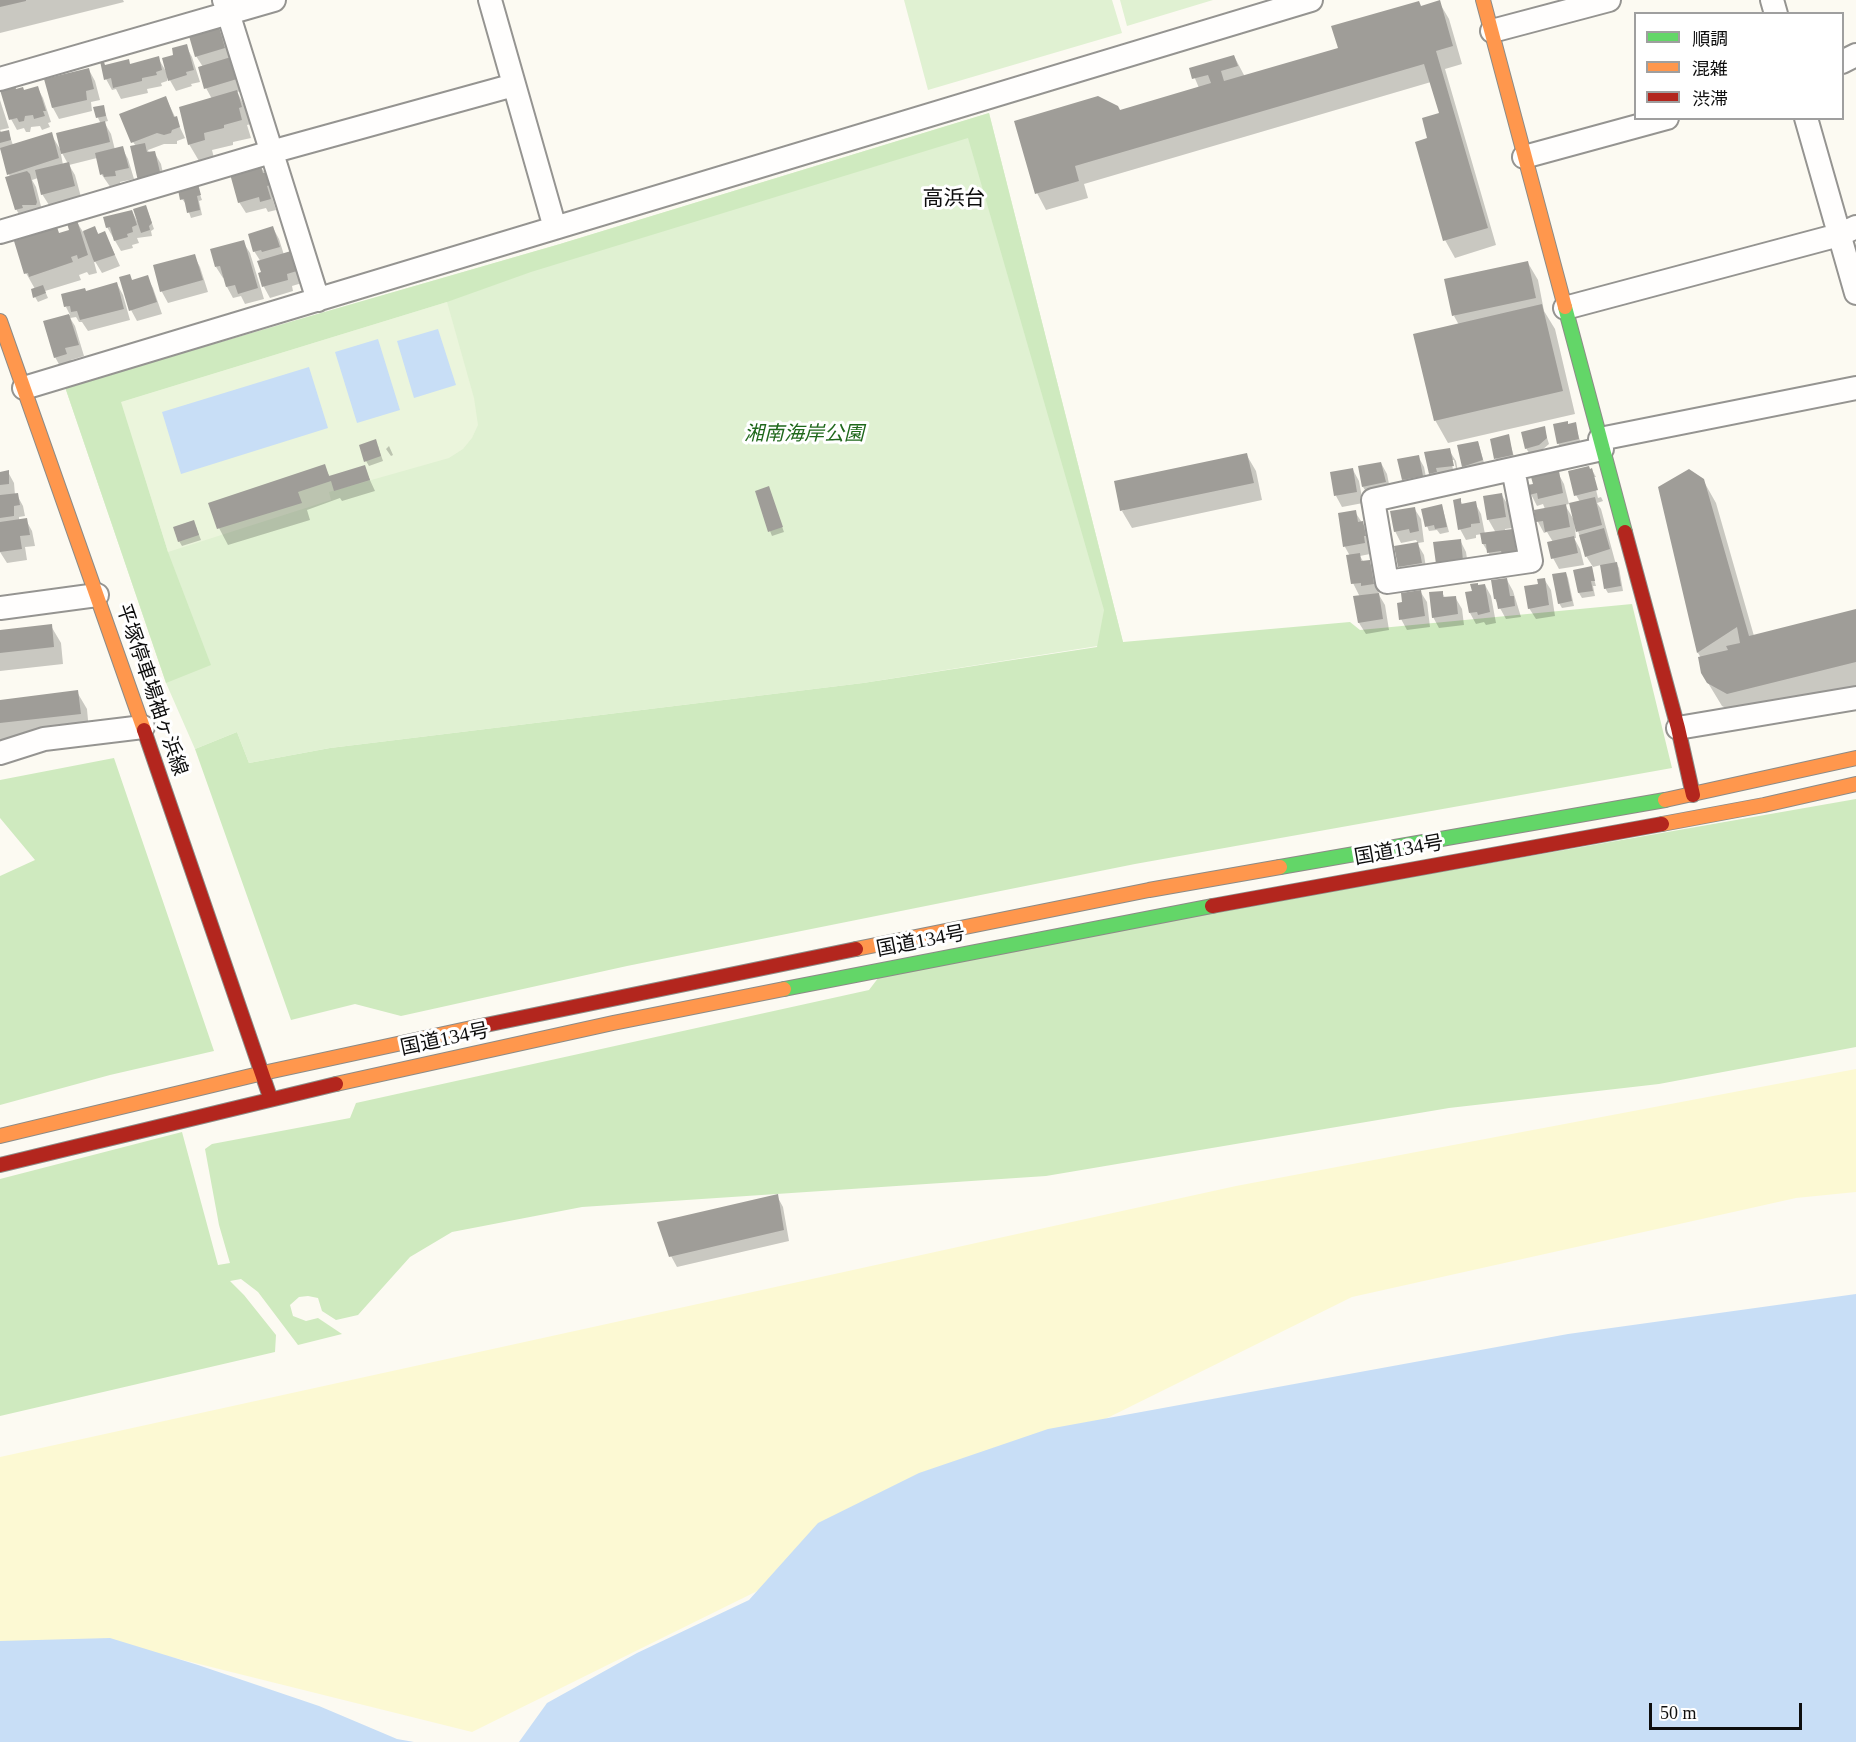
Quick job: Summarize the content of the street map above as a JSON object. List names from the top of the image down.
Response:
{
  "streets": {
    "main road": ["平塚停車場袖ヶ浜線", "国道134号"]
  },
  "crossings": [
    ["平塚停車場袖ヶ浜線", "国道134号"]
  ],
  "districts": ["高浜台"],
  "parks": ["湘南海岸公園"],
  "legend": ["順調", "混雑", "渋滞"],
  "scale_bar": "50 m"
}
